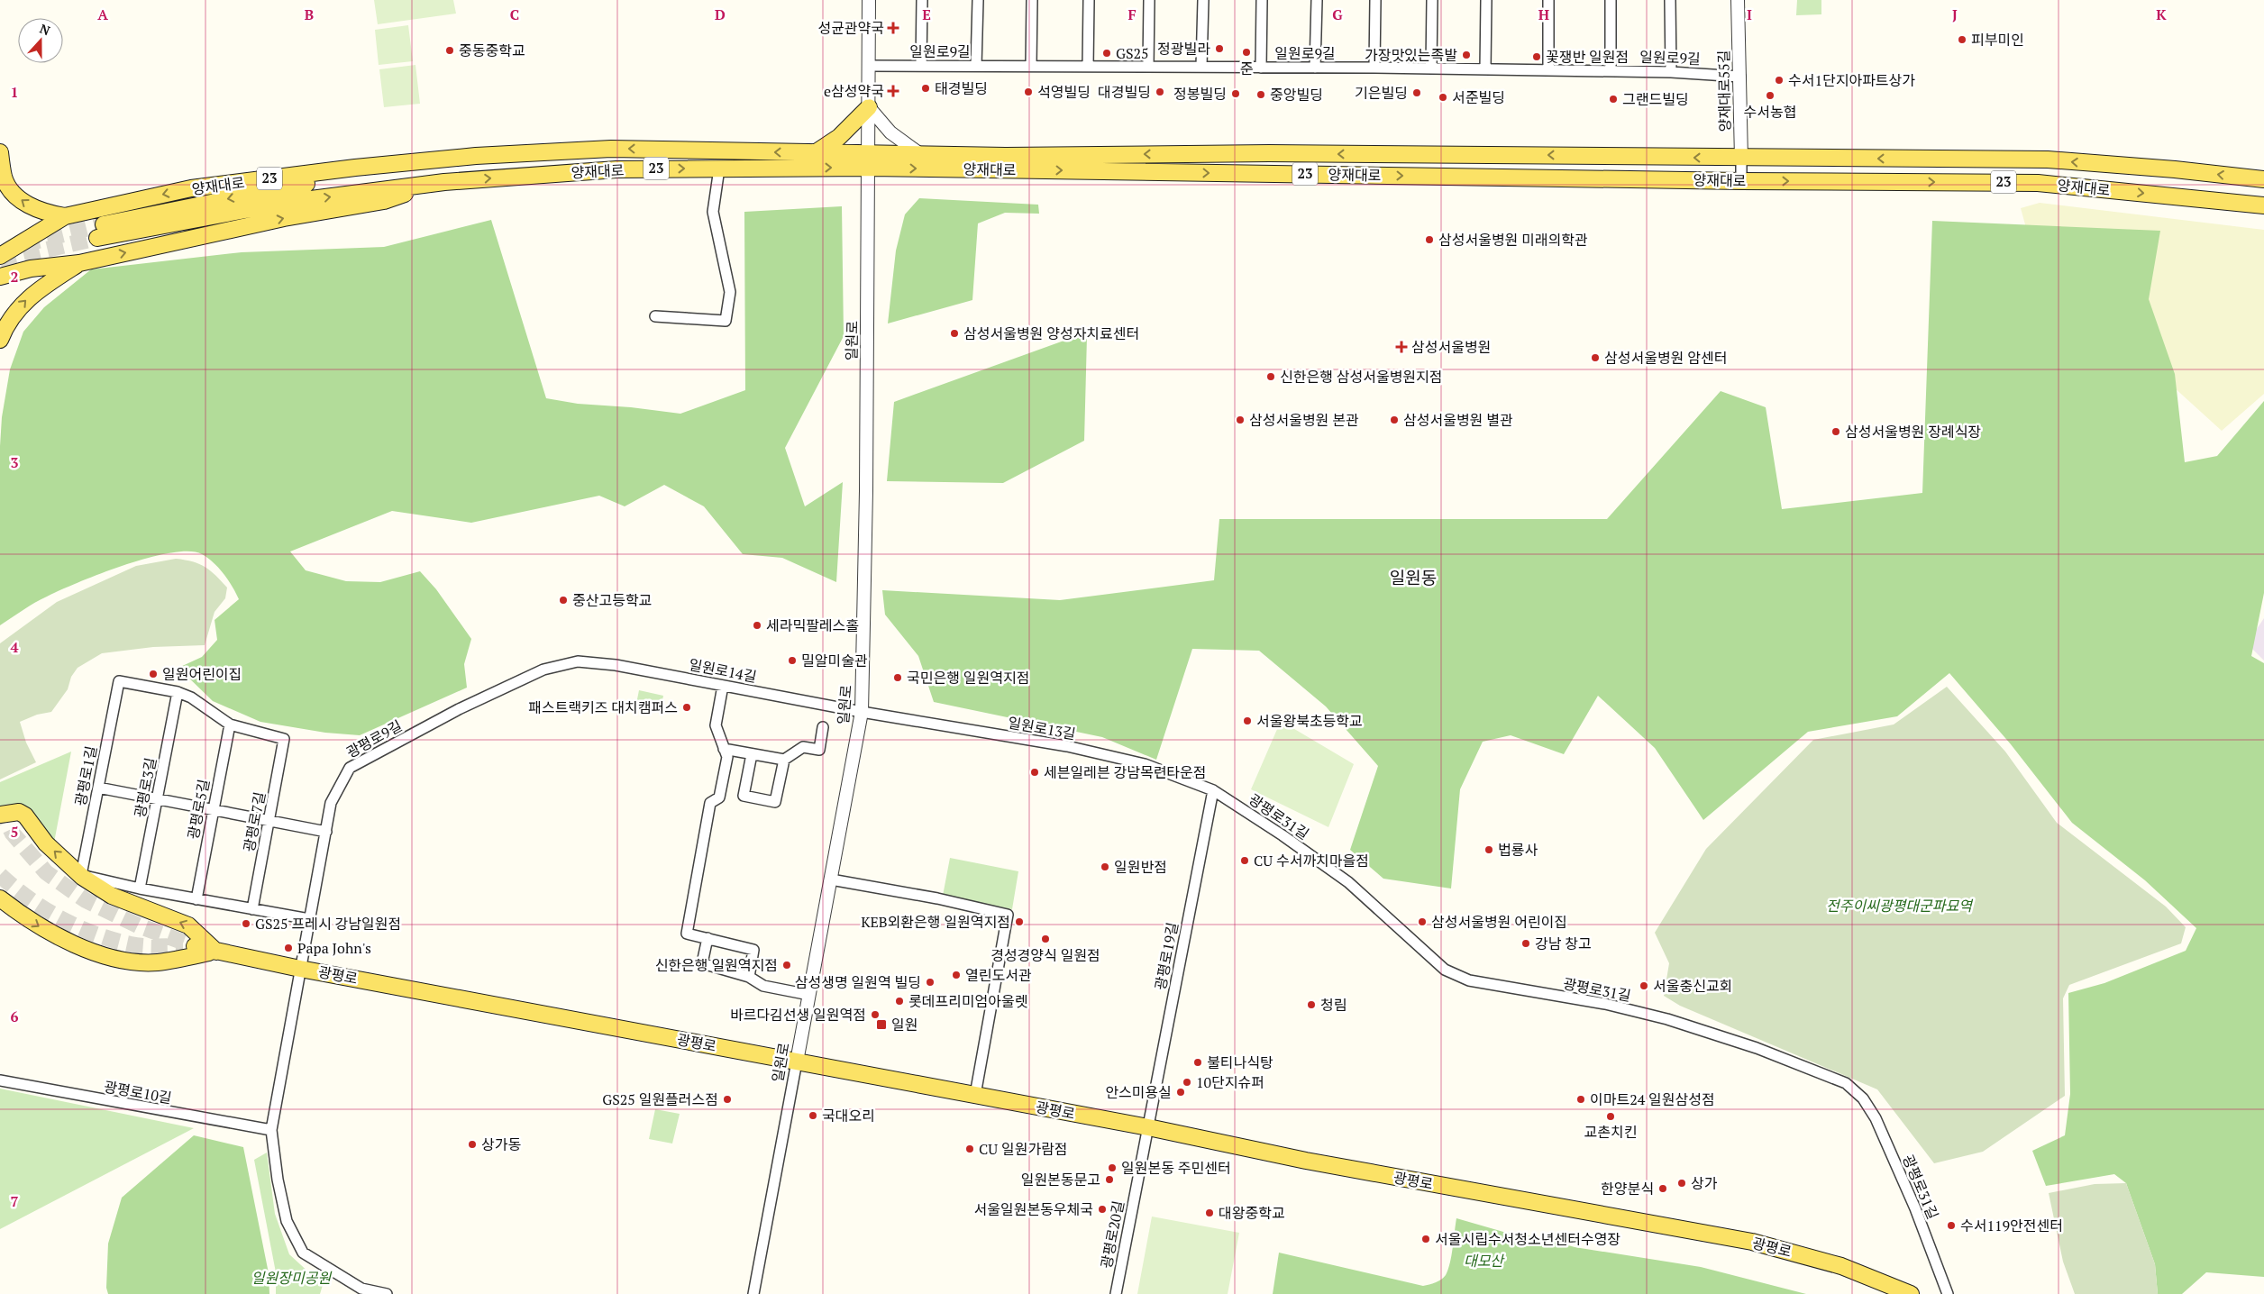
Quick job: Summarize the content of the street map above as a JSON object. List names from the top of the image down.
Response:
{
  "streets": {
    "main road": ["23", "양재대로", "광평로"],
    "street": [
      "일원로9길",
      "양재대로55길",
      "일원로",
      "일원로14길",
      "일원로13길",
      "광평로9길",
      "광평로1길",
      "광평로3길",
      "광평로5길",
      "광평로31길",
      "광평로7길",
      "광평로19길",
      "광평로10길",
      "광평로20길"
    ]
  },
  "crossings": [
    ["일원로9길", "양재대로55길"],
    ["일원로9길", "일원로"],
    ["양재대로55길", "양재대로"],
    ["23", "양재대로"],
    ["양재대로", "일원로"],
    ["일원로", "일원로14길"],
    ["일원로", "일원로13길"],
    ["일원로", "광평로"],
    ["일원로14길", "일원로13길"],
    ["일원로14길", "광평로9길"],
    ["일원로13길", "광평로31길"],
    ["일원로13길", "광평로19길"],
    ["광평로9길", "광평로"],
    ["광평로1길", "광평로3길"],
    ["광평로5길", "광평로7길"],
    ["광평로31길", "광평로19길"],
    ["광평로19길", "광평로"],
    ["광평로19길", "광평로20길"],
    ["광평로", "광평로20길"]
  ],
  "districts": ["일원동"],
  "parks": ["전주이씨광평대군파묘역", "대모산", "일원장미공원"],
  "places": {
    "health": ["성균관약국", "e삼성약국", "삼성서울병원"],
    "other": [
      "피부미인",
      "정광빌라",
      "중동중학교",
      "준",
      "GS25",
      "가장맛있는족발",
      "꽃쟁반 일원점",
      "수서1단지아파트상가",
      "태경빌딩",
      "석영빌딩",
      "대경빌딩",
      "기은빌딩",
      "정봉빌딩",
      "중앙빌딩",
      "수서농협",
      "서준빌딩",
      "그랜드빌딩",
      "삼성서울병원 미래의학관",
      "삼성서울병원 양성자치료센터",
      "삼성서울병원 암센터",
      "신한은행 삼성서울병원지점",
      "삼성서울병원 본관",
      "삼성서울병원 별관",
      "삼성서울병원 장례식장",
      "중산고등학교",
      "세라믹팔레스홀",
      "밀알미술관",
      "일원어린이집",
      "국민은행 일원역지점",
      "패스트랙키즈 대치캠퍼스",
      "서울왕북초등학교",
      "세븐일레븐 강남목련타운점",
      "법룡사",
      "CU 수서까치마을점",
      "일원반점",
      "KEB외환은행 일원역지점",
      "삼성서울병원 어린이집",
      "GS25 프레시 강남일원점",
      "경성경양식 일원점",
      "강남 창고",
      "Papa John's",
      "신한은행 일원역지점",
      "열린도서관",
      "삼성생명 일원역 빌딩",
      "서울충신교회",
      "롯데프리미엄아울렛",
      "청림",
      "바르다김선생 일원역점",
      "불티나식탕",
      "10단지슈퍼",
      "안스미용실",
      "GS25 일원플러스점",
      "이마트24 일원삼성점",
      "국대오리",
      "교촌치킨",
      "상가동",
      "CU 일원가람점",
      "일원본동 주민센터",
      "일원본동문고",
      "상가",
      "한양분식",
      "서울일원본동우체국",
      "대왕중학교",
      "수서119안전센터",
      "서울시립수서청소년센터수영장"
    ],
    "transit": ["일원"]
  },
  "north": "top",
  "grid": {
    "columns": [
      "A",
      "B",
      "C",
      "D",
      "E",
      "F",
      "G",
      "H",
      "I",
      "J",
      "K"
    ],
    "rows": [
      "1",
      "2",
      "3",
      "4",
      "5",
      "6",
      "7"
    ]
  }
}
